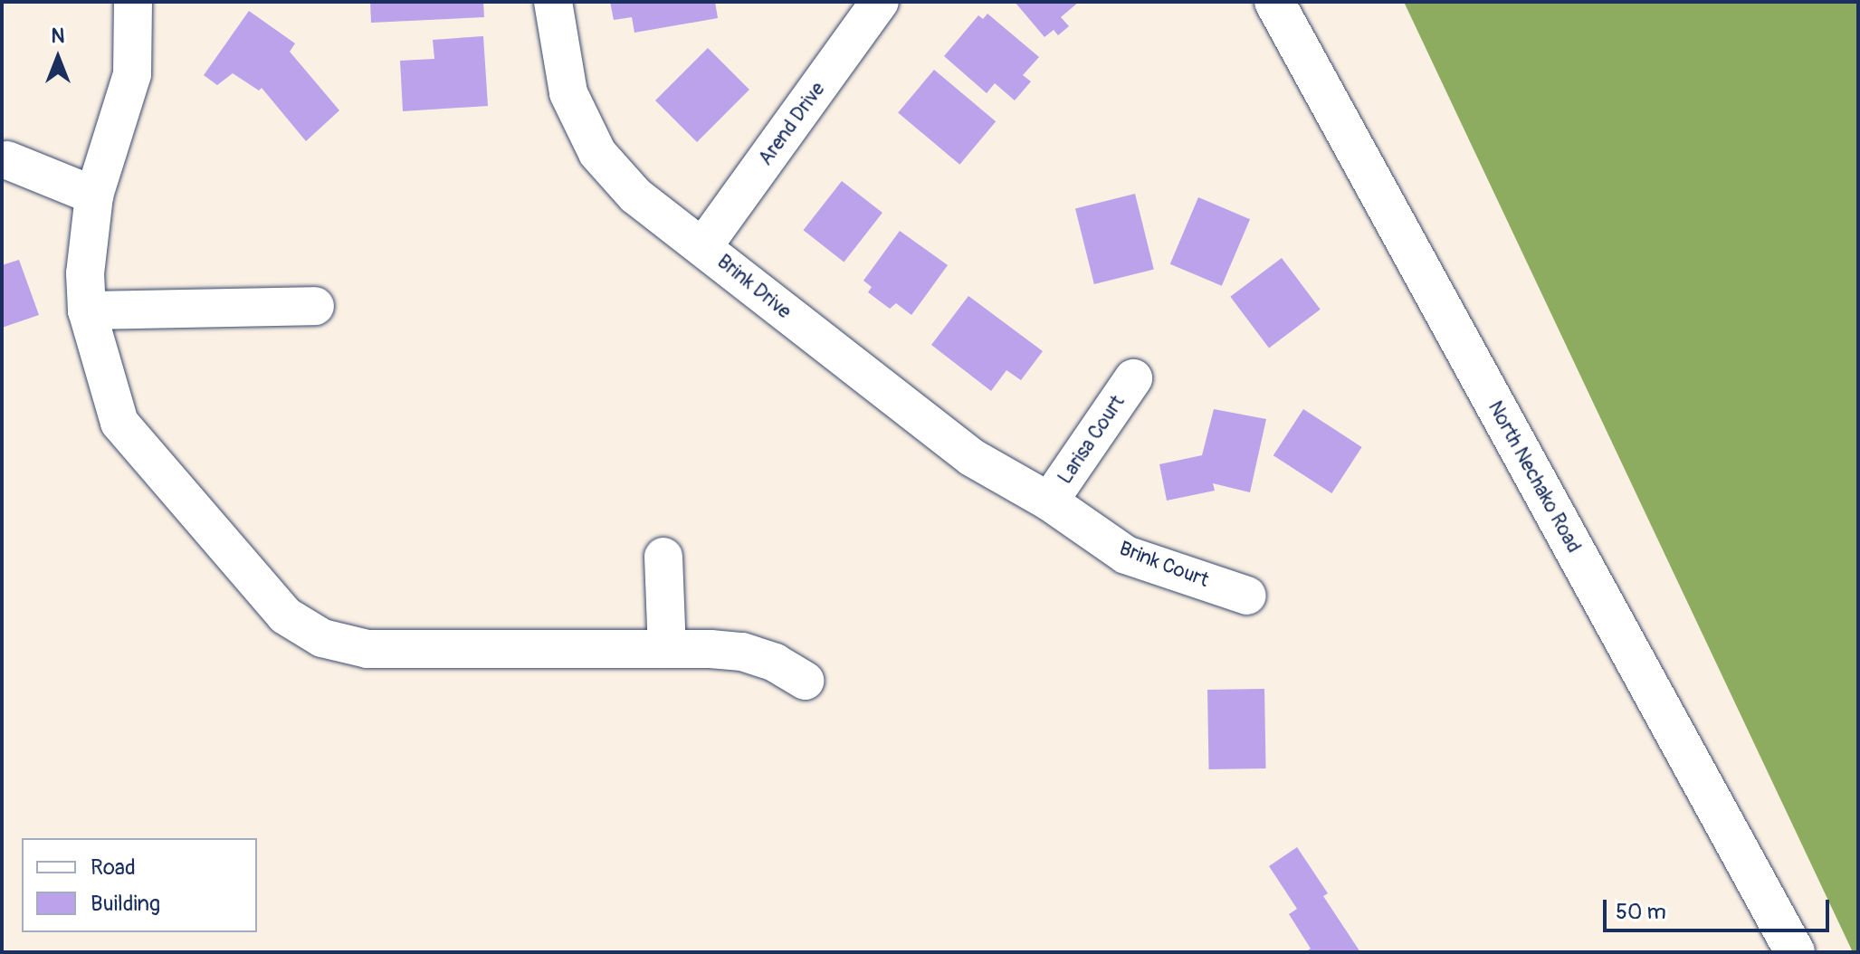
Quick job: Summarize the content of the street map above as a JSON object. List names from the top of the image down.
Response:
{
  "streets": {
    "main road": ["North Nechako Road"],
    "street": [
      "Arend Drive",
      "Brink Drive",
      "Larisa Court",
      "Brink Court"
    ]
  },
  "crossings": [
    ["Arend Drive", "Brink Drive"],
    ["Brink Drive", "Larisa Court"],
    ["Brink Drive", "Brink Court"],
    ["Larisa Court", "Brink Court"]
  ],
  "legend": ["Road", "Building"],
  "scale_bar": "50 m",
  "north": "top"
}
